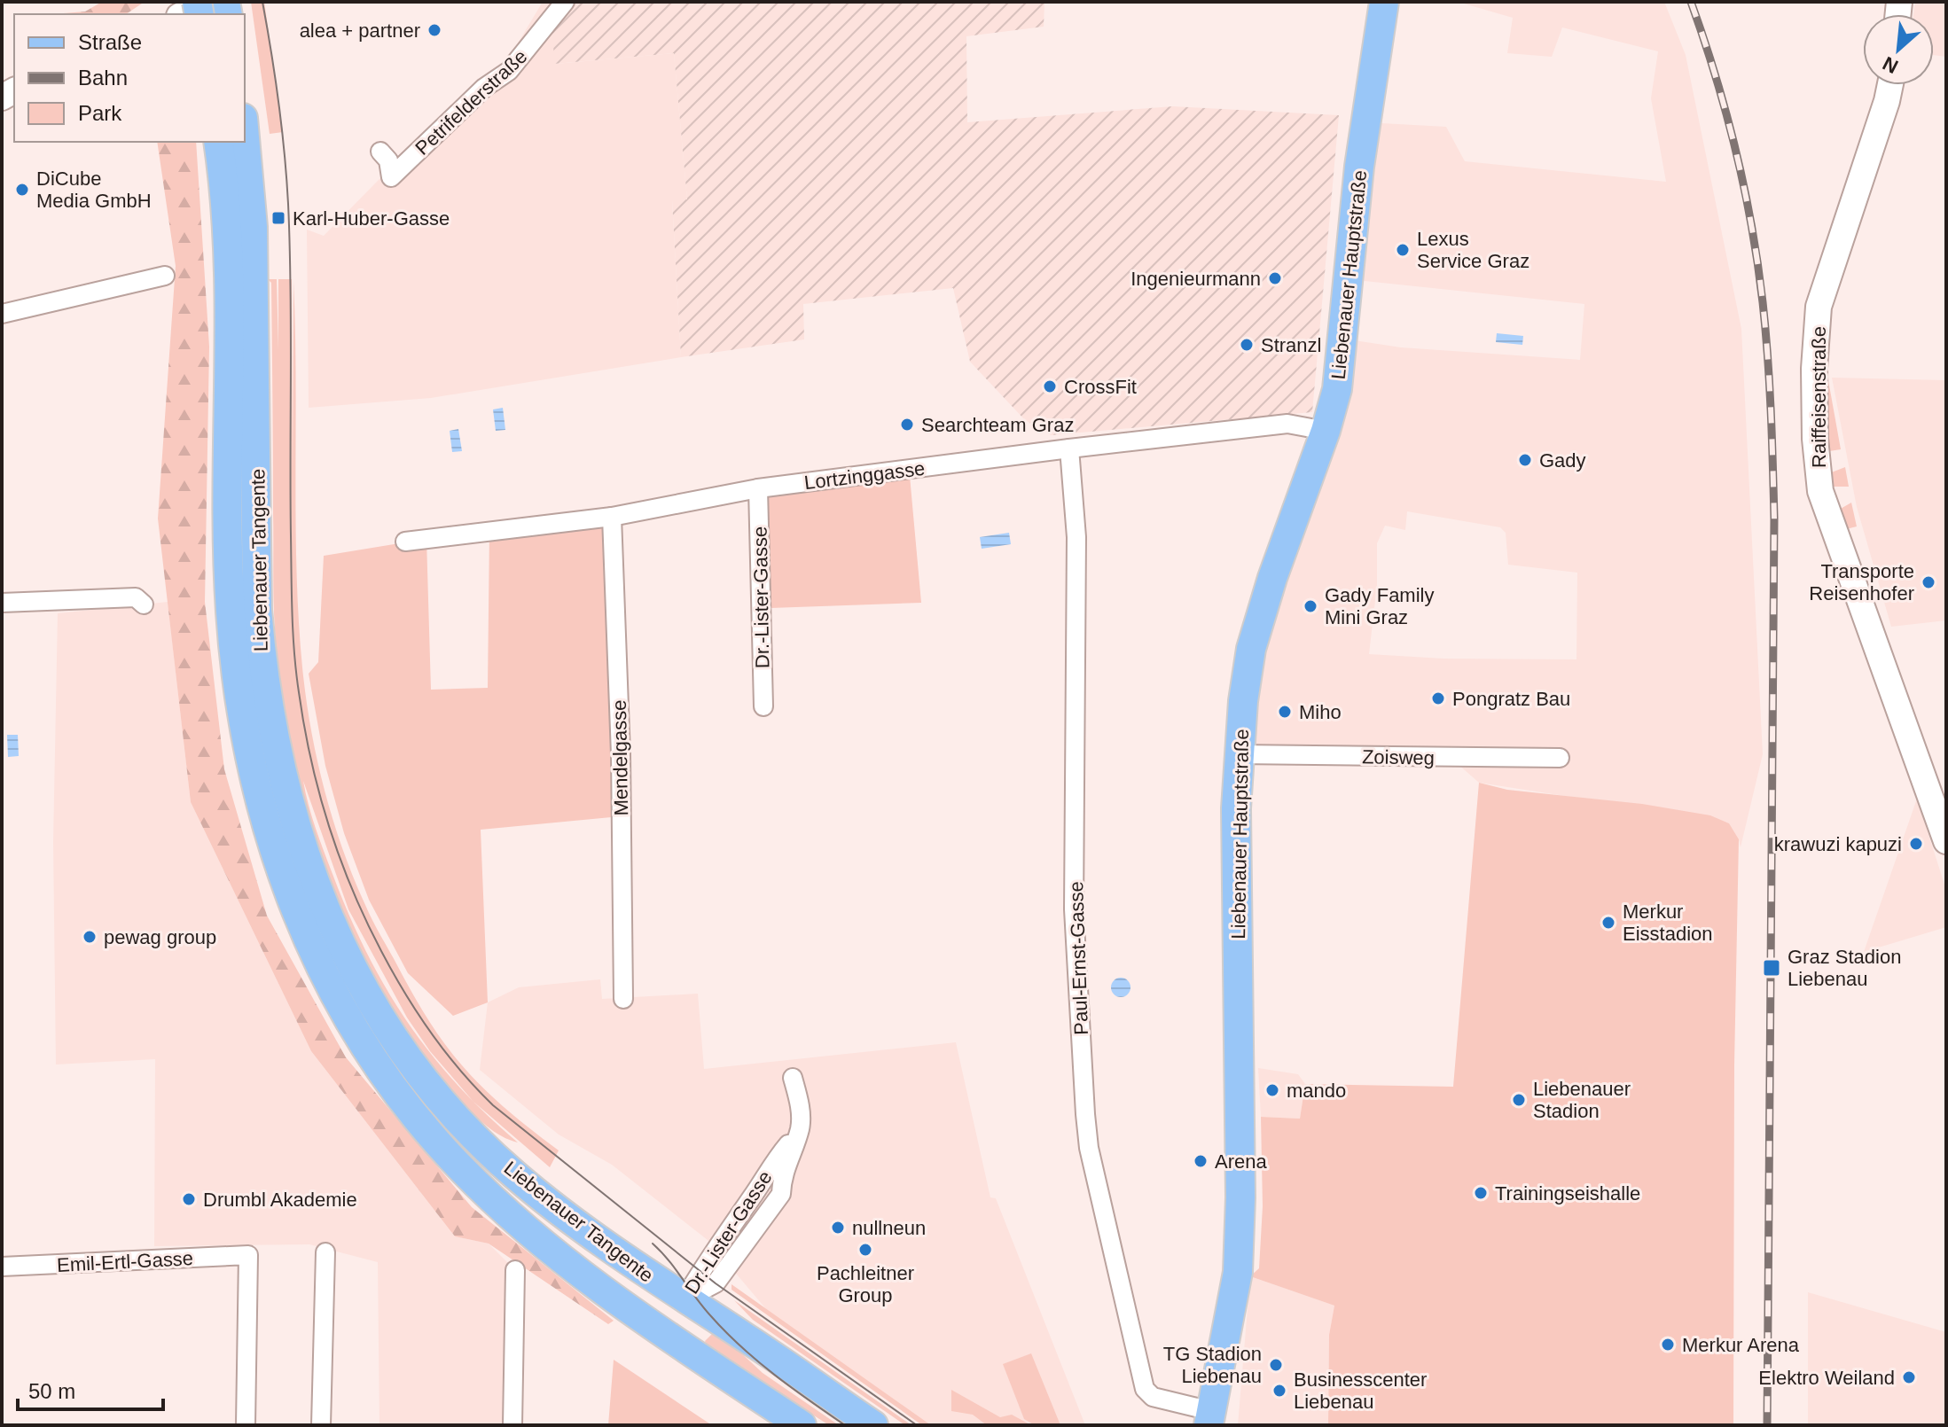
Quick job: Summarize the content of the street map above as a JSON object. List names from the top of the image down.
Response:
{
  "streets": {
    "main road": ["Liebenauer Hauptstraße", "Liebenauer Tangente"],
    "street": [
      "Petrifelderstraße",
      "Raiffeisenstraße",
      "Lortzinggasse",
      "Dr.-Lister-Gasse",
      "Zoisweg",
      "Mendelgasse",
      "Paul-Ernst-Gasse",
      "Emil-Ertl-Gasse"
    ]
  },
  "crossings": [
    ["Liebenauer Hauptstraße", "Lortzinggasse"],
    ["Liebenauer Hauptstraße", "Zoisweg"],
    ["Liebenauer Hauptstraße", "Paul-Ernst-Gasse"],
    ["Lortzinggasse", "Dr.-Lister-Gasse"],
    ["Lortzinggasse", "Mendelgasse"],
    ["Lortzinggasse", "Paul-Ernst-Gasse"],
    ["Liebenauer Tangente", "Dr.-Lister-Gasse"]
  ],
  "places": {
    "other": [
      "alea + partner",
      "DiCube Media GmbH",
      "Lexus Service Graz",
      "Ingenieurmann",
      "Stranzl",
      "CrossFit",
      "Searchteam Graz",
      "Gady",
      "Transporte Reisenhofer",
      "Gady Family Mini Graz",
      "Pongratz Bau",
      "Miho",
      "krawuzi kapuzi",
      "Merkur Eisstadion",
      "pewag group",
      "mando",
      "Liebenauer Stadion",
      "Arena",
      "Trainingseishalle",
      "Drumbl Akademie",
      "nullneun",
      "Pachleitner Group",
      "Merkur Arena",
      "TG Stadion Liebenau",
      "Elektro Weiland",
      "Businesscenter Liebenau"
    ],
    "transit": ["Karl-Huber-Gasse", "Graz Stadion Liebenau"]
  },
  "legend": ["Straße", "Bahn", "Park"],
  "scale_bar": "50 m",
  "north": "bottom left"
}
